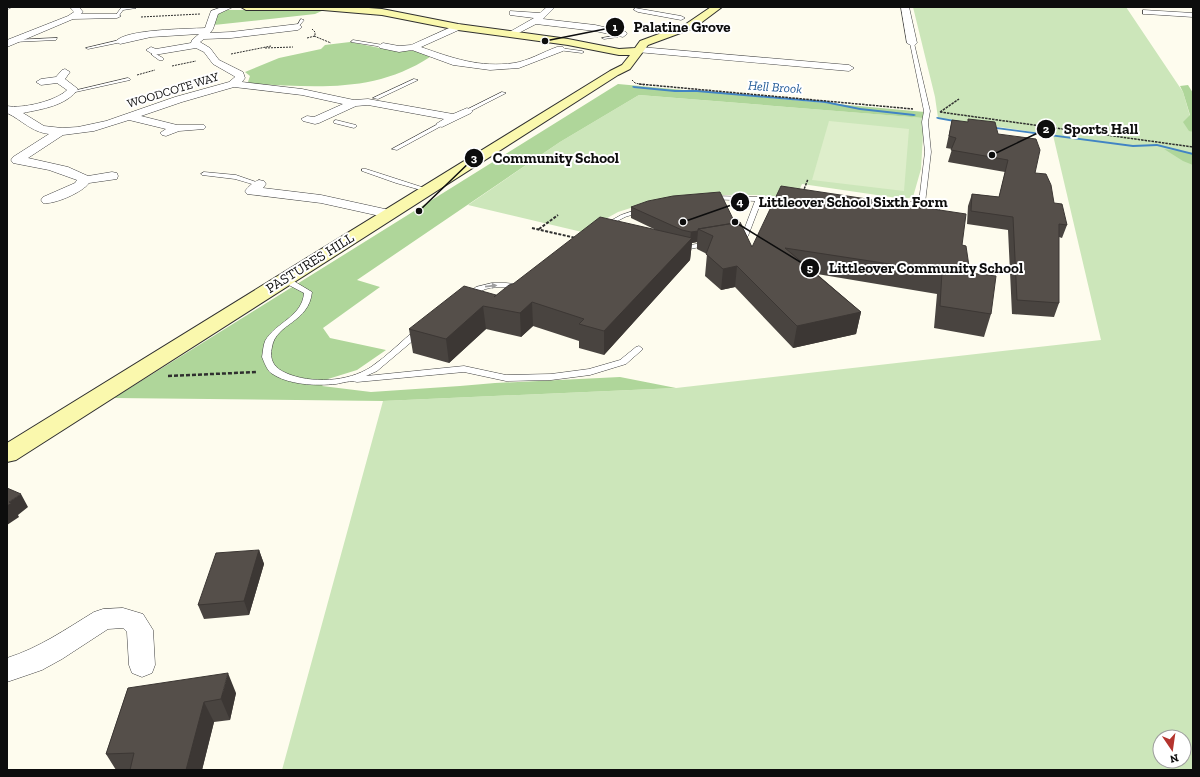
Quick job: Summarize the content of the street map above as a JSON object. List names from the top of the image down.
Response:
{
  "streets": {
    "street": ["WOODCOTE WAY", "PASTURES HILL"]
  },
  "water": ["Hell Brook"],
  "places": [
    "Palatine Grove",
    "Sports Hall",
    "Community School",
    "Littleover School Sixth Form",
    "Littleover Community School"
  ],
  "north": "bottom"
}
